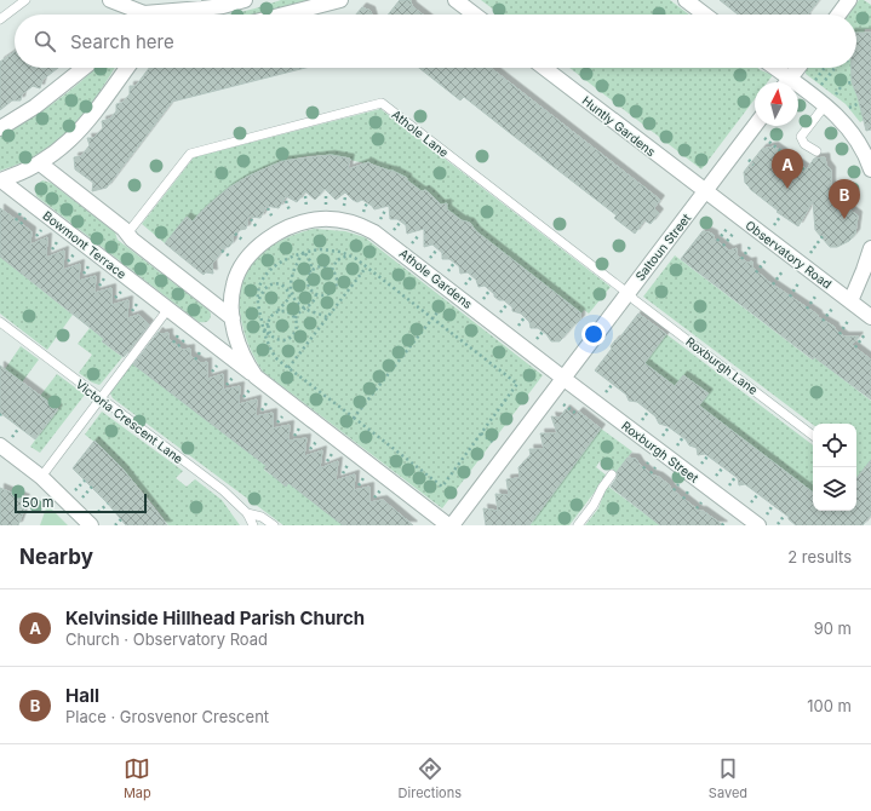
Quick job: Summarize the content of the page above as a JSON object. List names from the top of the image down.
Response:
{
  "streets": {
    "street": [
      "Huntly Gardens",
      "Bowmont Terrace",
      "Saltoun Street",
      "Observatory Road",
      "Athole Gardens",
      "Roxburgh Street"
    ],
    "lane": ["Athole Lane", "Roxburgh Lane", "Victoria Crescent Lane"]
  },
  "crossings": [
    ["Huntly Gardens", "Saltoun Street"],
    ["Huntly Gardens", "Observatory Road"],
    ["Athole Lane", "Saltoun Street"],
    ["Athole Lane", "Roxburgh Lane"],
    ["Bowmont Terrace", "Athole Gardens"],
    ["Saltoun Street", "Observatory Road"],
    ["Saltoun Street", "Athole Gardens"],
    ["Saltoun Street", "Roxburgh Lane"],
    ["Saltoun Street", "Roxburgh Street"],
    ["Athole Gardens", "Roxburgh Street"]
  ],
  "scale_bar": "50 m",
  "north": "top",
  "page": {
    "search": "Search here",
    "pins": ["A", "B"],
    "scale": "50 m",
    "heading": ["Nearby", "2 results"],
    "list": [
      {
        "mark": "A",
        "name": "Kelvinside Hillhead Parish Church",
        "note": "Church · Observatory Road",
        "value": "90 m"
      },
      {
        "mark": "B",
        "name": "Hall",
        "note": "Place · Grosvenor Crescent",
        "value": "100 m"
      }
    ],
    "nav": ["Map", "Directions", "Saved"]
  }
}
